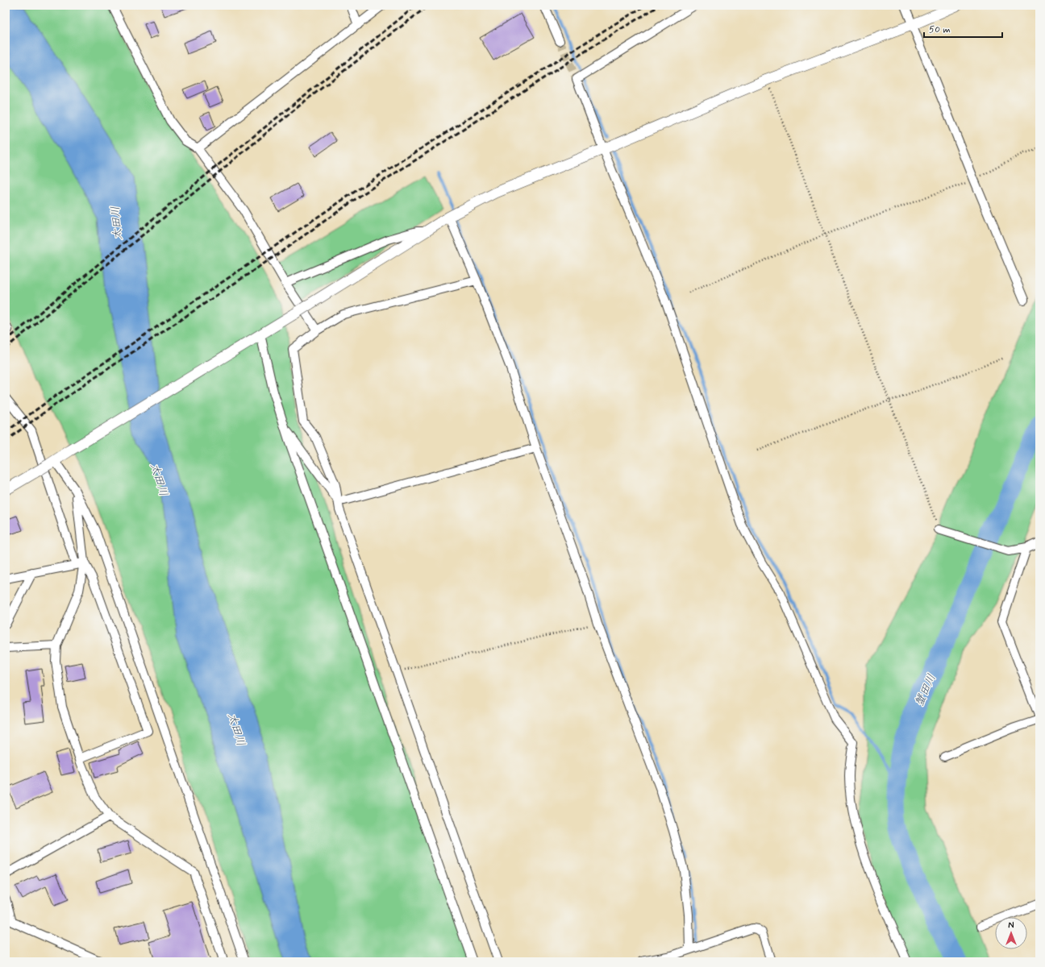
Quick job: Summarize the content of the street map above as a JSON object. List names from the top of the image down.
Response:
{
  "water": ["太田川", "蟹田川"],
  "scale_bar": "50 m",
  "north": "top"
}
